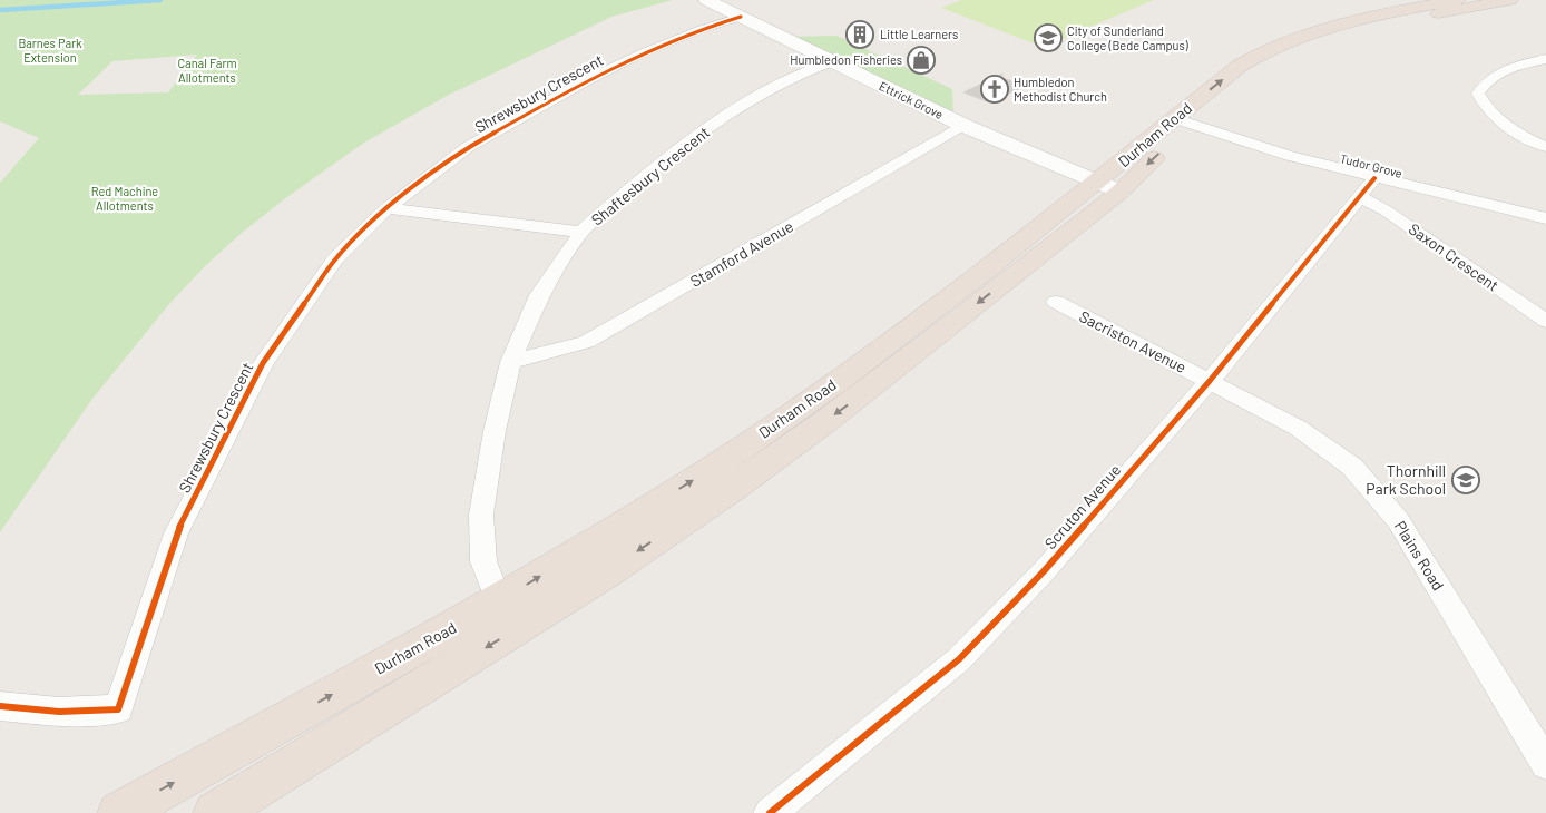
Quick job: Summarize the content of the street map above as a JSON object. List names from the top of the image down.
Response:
{
  "streets": {
    "highway": ["Durham Road"],
    "street": [
      "Shrewsbury Crescent",
      "Ettrick Grove",
      "Tudor Grove",
      "Shaftesbury Crescent",
      "Stamford Avenue",
      "Saxon Crescent",
      "Sacriston Avenue",
      "Scruton Avenue",
      "Plains Road"
    ]
  },
  "crossings": [
    ["Shrewsbury Crescent", "Ettrick Grove"],
    ["Ettrick Grove", "Durham Road"],
    ["Ettrick Grove", "Shaftesbury Crescent"],
    ["Ettrick Grove", "Stamford Avenue"],
    ["Durham Road", "Tudor Grove"],
    ["Durham Road", "Shaftesbury Crescent"],
    ["Tudor Grove", "Saxon Crescent"],
    ["Tudor Grove", "Scruton Avenue"],
    ["Shaftesbury Crescent", "Stamford Avenue"],
    ["Saxon Crescent", "Scruton Avenue"],
    ["Sacriston Avenue", "Scruton Avenue"],
    ["Sacriston Avenue", "Plains Road"],
    ["Scruton Avenue", "Plains Road"]
  ],
  "parks": ["Barnes Park Extension", "Canal Farm Allotments", "Red Machine Allotments"],
  "places": {
    "building": ["Little Learners"],
    "school or university": ["City of Sunderland College (Bede Campus)", "Thornhill Park School"],
    "shop": ["Humbledon Fisheries"],
    "church": ["Humbledon Methodist Church"]
  }
}
